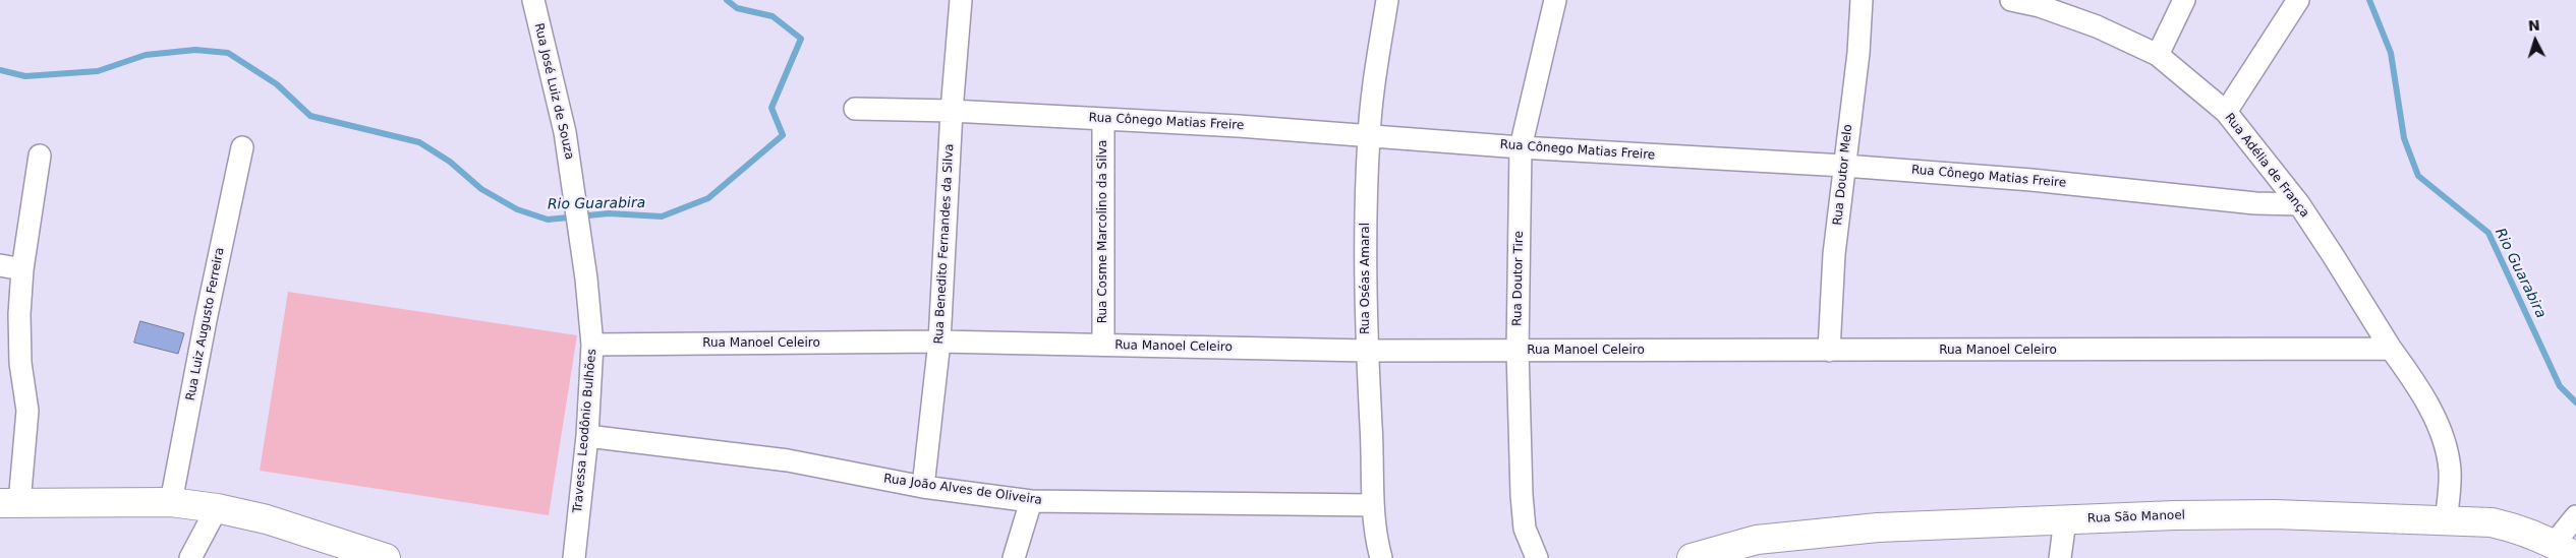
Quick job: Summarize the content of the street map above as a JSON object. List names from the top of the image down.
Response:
{
  "streets": {
    "main road": ["Rua São Manoel"],
    "street": [
      "Rua José Luiz de Souza",
      "Rua Cônego Matias Freire",
      "Rua Adélia de França",
      "Rua Doutor Melo",
      "Rua Cosme Marcolino da Silva",
      "Rua Benedito Fernandes da Silva",
      "Rua Oséas Amaral",
      "Rua Doutor Tire",
      "Rua Luiz Augusto Ferreira",
      "Rua Manoel Celeiro",
      "Travessa Leodônio Bulhões",
      "Rua João Alves de Oliveira"
    ]
  },
  "crossings": [
    ["Rua José Luiz de Souza", "Travessa Leodônio Bulhões"],
    ["Rua Cônego Matias Freire", "Rua Adélia de França"],
    ["Rua Cônego Matias Freire", "Rua Doutor Melo"],
    ["Rua Cônego Matias Freire", "Rua Cosme Marcolino da Silva"],
    ["Rua Cônego Matias Freire", "Rua Benedito Fernandes da Silva"],
    ["Rua Cônego Matias Freire", "Rua Oséas Amaral"],
    ["Rua Cônego Matias Freire", "Rua Doutor Tire"],
    ["Rua Adélia de França", "Rua Manoel Celeiro"],
    ["Rua Doutor Melo", "Rua Manoel Celeiro"],
    ["Rua Cosme Marcolino da Silva", "Rua Manoel Celeiro"],
    ["Rua Benedito Fernandes da Silva", "Rua Manoel Celeiro"],
    ["Rua Benedito Fernandes da Silva", "Rua João Alves de Oliveira"],
    ["Rua Oséas Amaral", "Rua Manoel Celeiro"],
    ["Rua Oséas Amaral", "Rua João Alves de Oliveira"],
    ["Rua Doutor Tire", "Rua Manoel Celeiro"],
    ["Rua Manoel Celeiro", "Travessa Leodônio Bulhões"],
    ["Travessa Leodônio Bulhões", "Rua João Alves de Oliveira"]
  ],
  "water": ["Rio Guarabira"],
  "north": "top"
}
